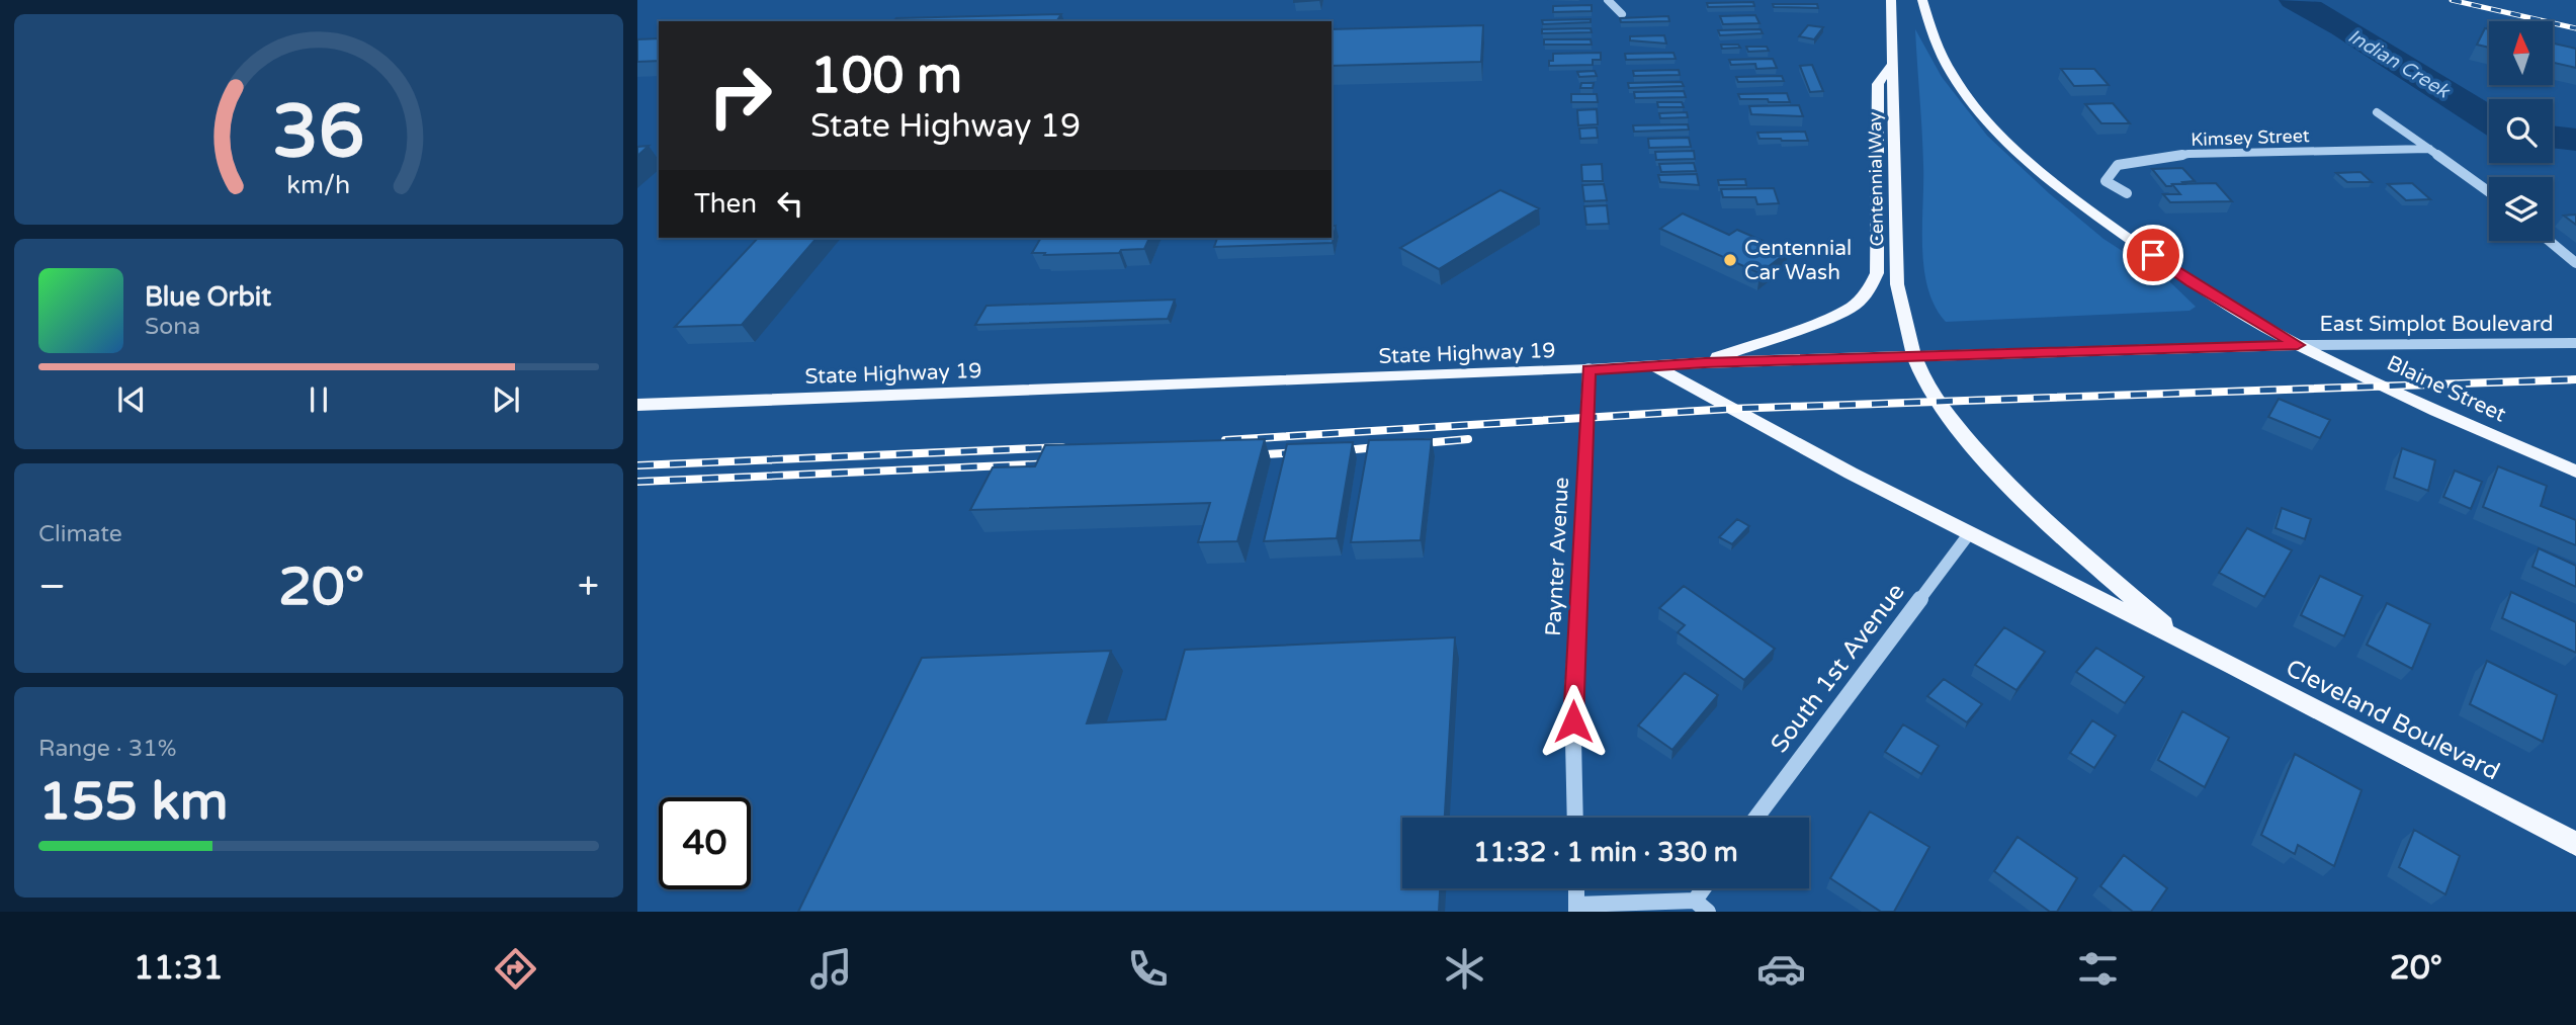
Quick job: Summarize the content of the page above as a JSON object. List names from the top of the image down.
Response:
{
  "streets": {
    "main road": [
      "Centennial Way",
      "State Highway 19",
      "Blaine Street",
      "Cleveland Boulevard"
    ],
    "street": [
      "Kimsey Street",
      "East Simplot Boulevard",
      "Paynter Avenue",
      "South 1st Avenue"
    ]
  },
  "crossings": [
    ["Centennial Way", "State Highway 19"],
    ["Centennial Way", "Cleveland Boulevard"],
    ["East Simplot Boulevard", "State Highway 19"],
    ["East Simplot Boulevard", "Blaine Street"],
    ["State Highway 19", "Blaine Street"],
    ["State Highway 19", "Paynter Avenue"]
  ],
  "water": ["Indian Creek"],
  "places": ["Centennial Car Wash"],
  "north": "top",
  "page": {
    "turn": ["100 m", "State Highway 19"],
    "then": "Then",
    "song": ["Blue Orbit", "Sona"],
    "tile": [
      "Climate",
      ["Range · 31%", "155 km"]
    ],
    "heat": ["−", "20°", "+"],
    "limit": "40",
    "trip": "11:32 · 1 min · 330 m",
    "tabs": ["11:31", "20°"],
    "gauge": ["36", "km/h"]
  }
}
